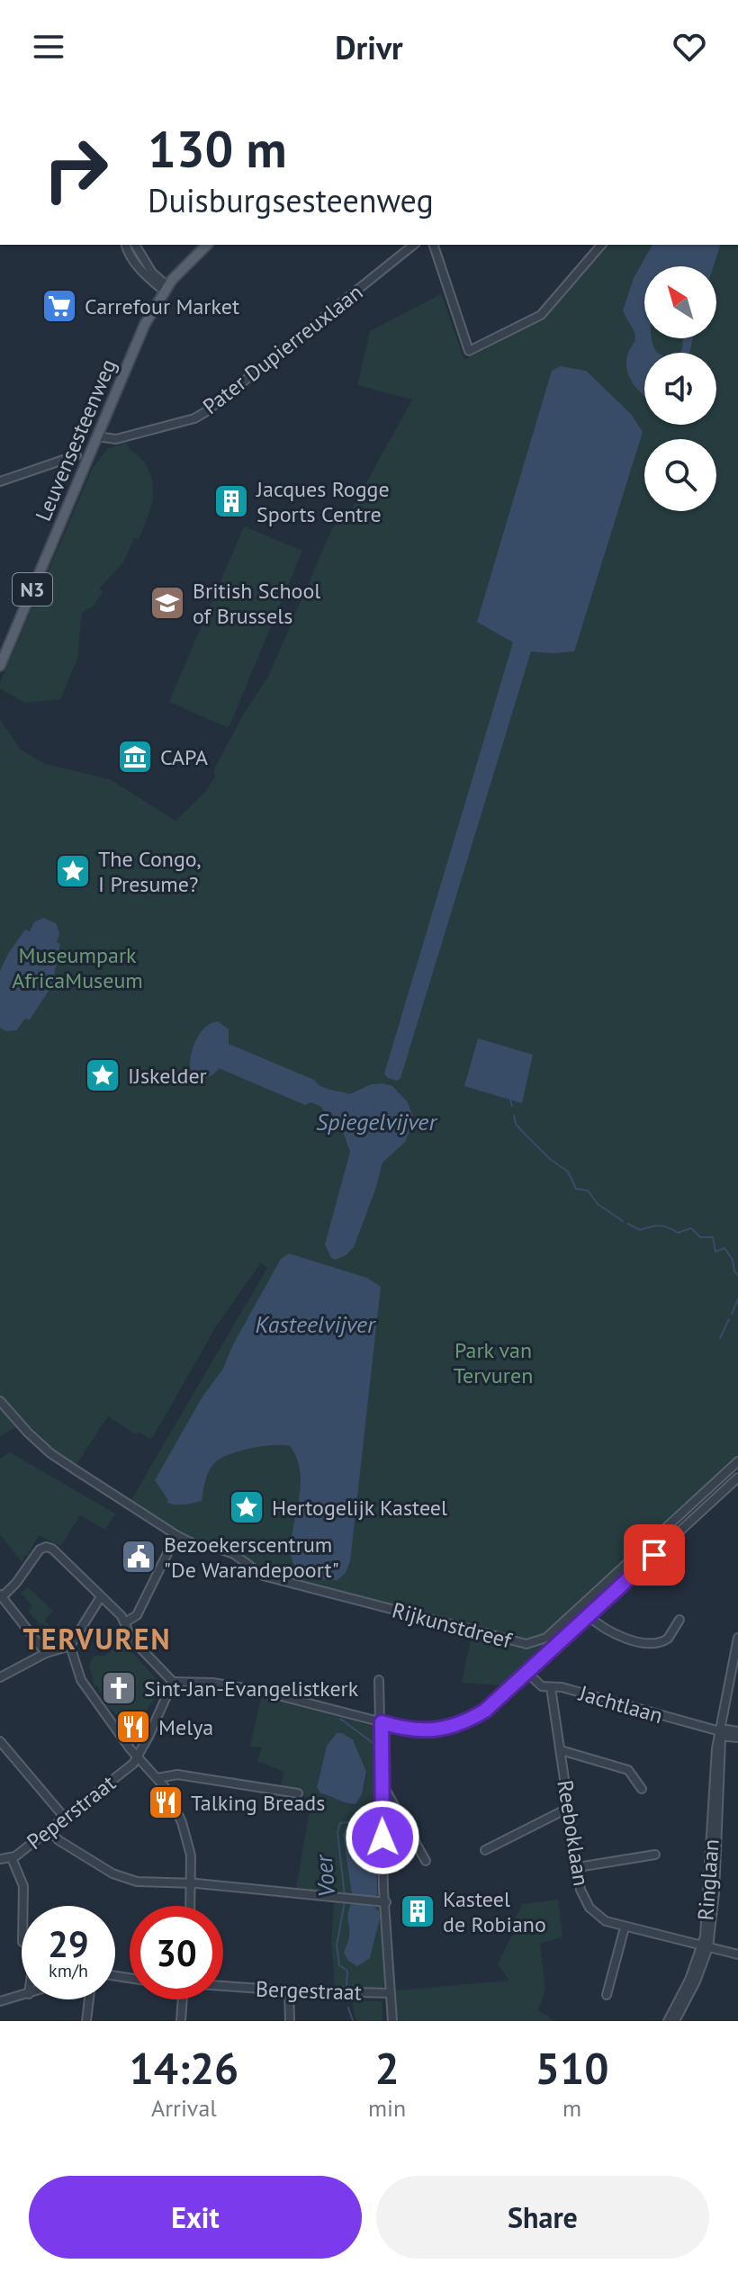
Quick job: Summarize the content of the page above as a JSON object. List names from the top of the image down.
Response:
{
  "streets": {
    "main road": ["Leuvensesteenweg", "N3"],
    "street": [
      "Pater Dupierreuxlaan",
      "Rijkunstdreef",
      "Jachtlaan",
      "Peperstraat",
      "Reeboklaan",
      "Ringlaan",
      "Bergestraat"
    ]
  },
  "crossings": [
    ["Pater Dupierreuxlaan", "Leuvensesteenweg"],
    ["Jachtlaan", "Reeboklaan"],
    ["Jachtlaan", "Ringlaan"],
    ["Reeboklaan", "Ringlaan"]
  ],
  "districts": ["TERVUREN"],
  "water": ["Spiegelvijver", "Kasteelvijver", "Voer"],
  "parks": ["Museumpark AfricaMuseum", "Park van Tervuren"],
  "places": {
    "supermarket": ["Carrefour Market"],
    "building": ["Jacques Rogge Sports Centre", "Kasteel de Robiano"],
    "school or university": ["British School of Brussels"],
    "museum": ["CAPA"],
    "place": ["The Congo, I Presume?", "IJskelder", "Hertogelijk Kasteel"],
    "public building": ["Bezoekerscentrum \"De Warandepoort\""],
    "church": ["Sint-Jan-Evangelistkerk"],
    "restaurant": ["Melya", "Talking Breads"]
  },
  "north": "top left",
  "page": {
    "header": "Drivr",
    "turn": ["130 m", "Duisburgsesteenweg"],
    "speed": "29 km/h",
    "limit": "30",
    "eta": [
      "14:26",
      "Arrival",
      "2",
      "min",
      "510",
      "m"
    ],
    "buttons": ["Exit", "Share"]
  }
}
